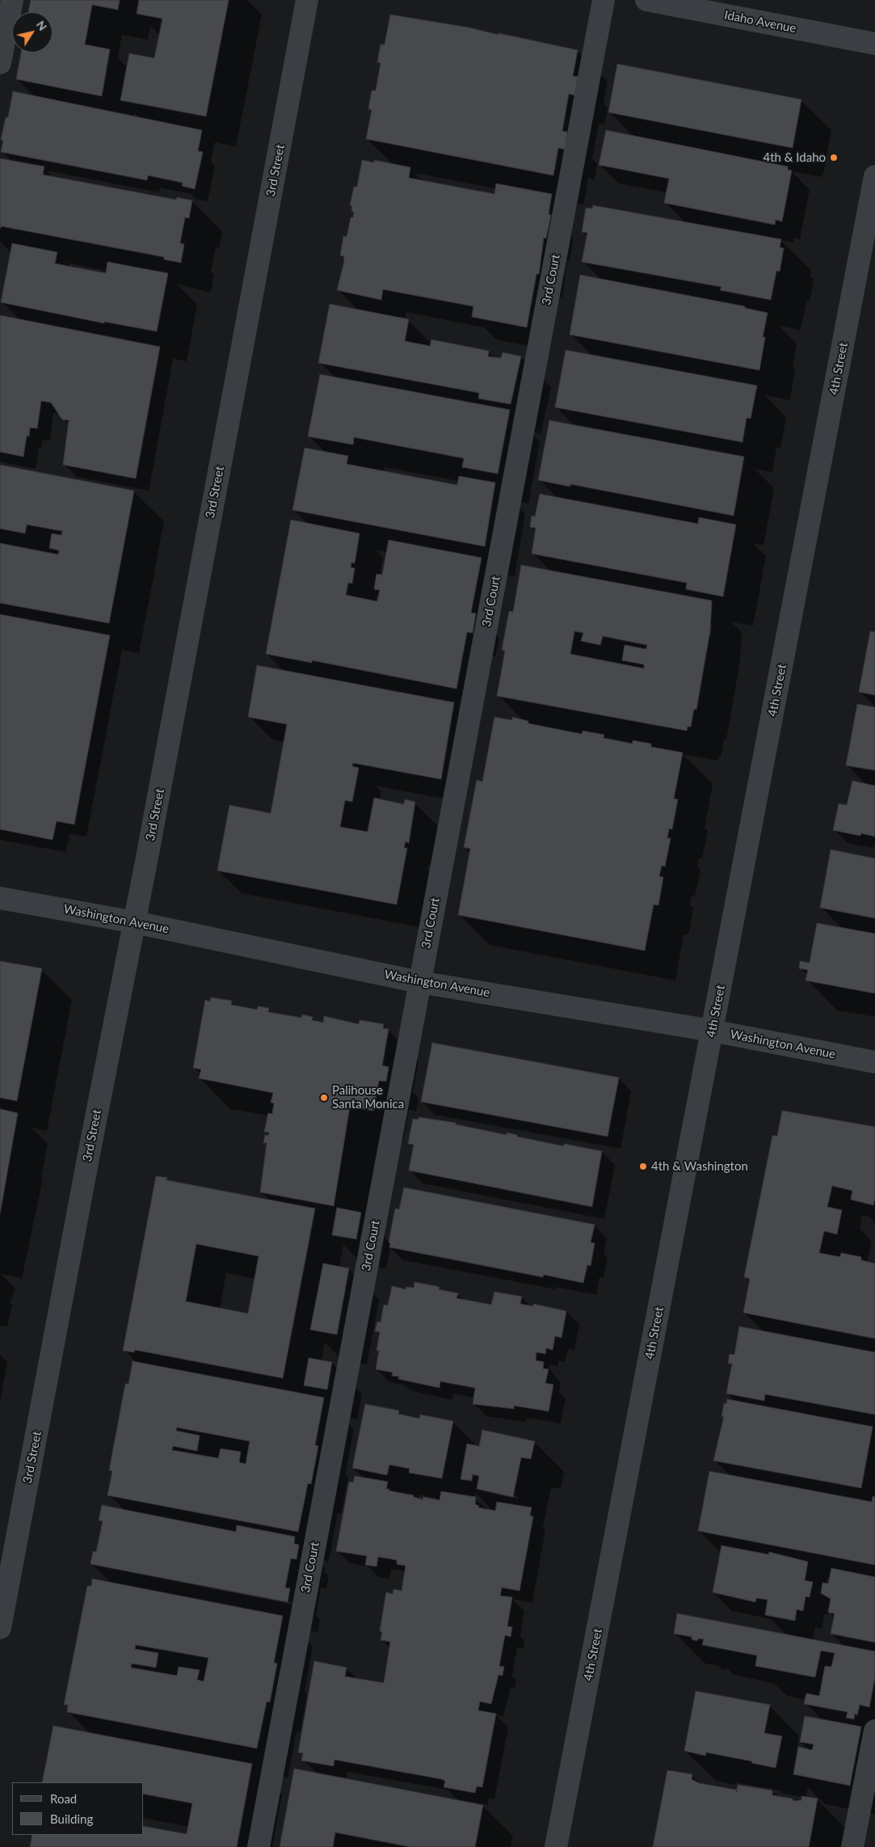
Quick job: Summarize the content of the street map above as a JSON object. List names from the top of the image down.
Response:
{
  "streets": {
    "street": [
      "Idaho Avenue",
      "3rd Street",
      "3rd Court",
      "4th Street",
      "Washington Avenue"
    ]
  },
  "crossings": [
    ["3rd Street", "Washington Avenue"],
    ["3rd Court", "Washington Avenue"],
    ["4th Street", "Washington Avenue"]
  ],
  "places": ["4th & Idaho", "Palihouse Santa Monica", "4th & Washington"],
  "legend": ["Road", "Building"],
  "north": "top right"
}
